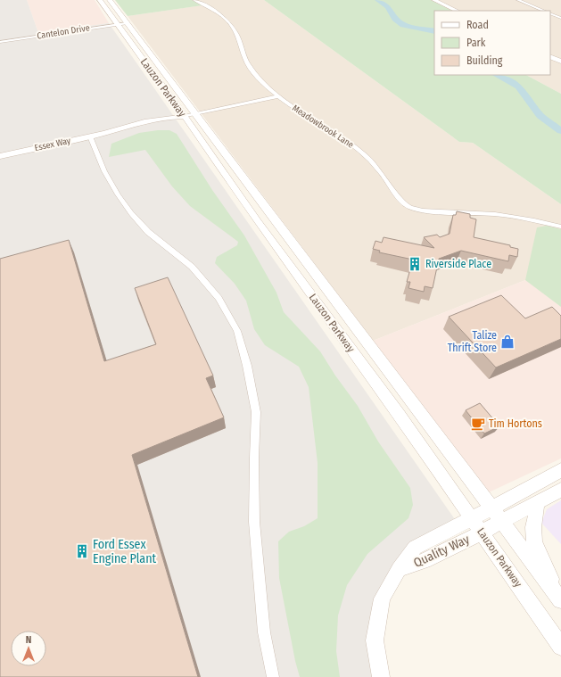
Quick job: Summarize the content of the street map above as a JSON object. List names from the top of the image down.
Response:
{
  "streets": {
    "main road": ["Lauzon Parkway", "Essex Way", "Quality Way"],
    "street": ["Cantelon Drive", "Meadowbrook Lane"]
  },
  "crossings": [
    ["Cantelon Drive", "Lauzon Parkway"],
    ["Lauzon Parkway", "Essex Way"],
    ["Lauzon Parkway", "Quality Way"],
    ["Meadowbrook Lane", "Essex Way"]
  ],
  "places": {
    "building": ["Riverside Place", "Ford Essex Engine Plant"],
    "shop": ["Talize Thrift Store"],
    "cafe": ["Tim Hortons"]
  },
  "legend": ["Road", "Park", "Building"],
  "north": "top"
}
